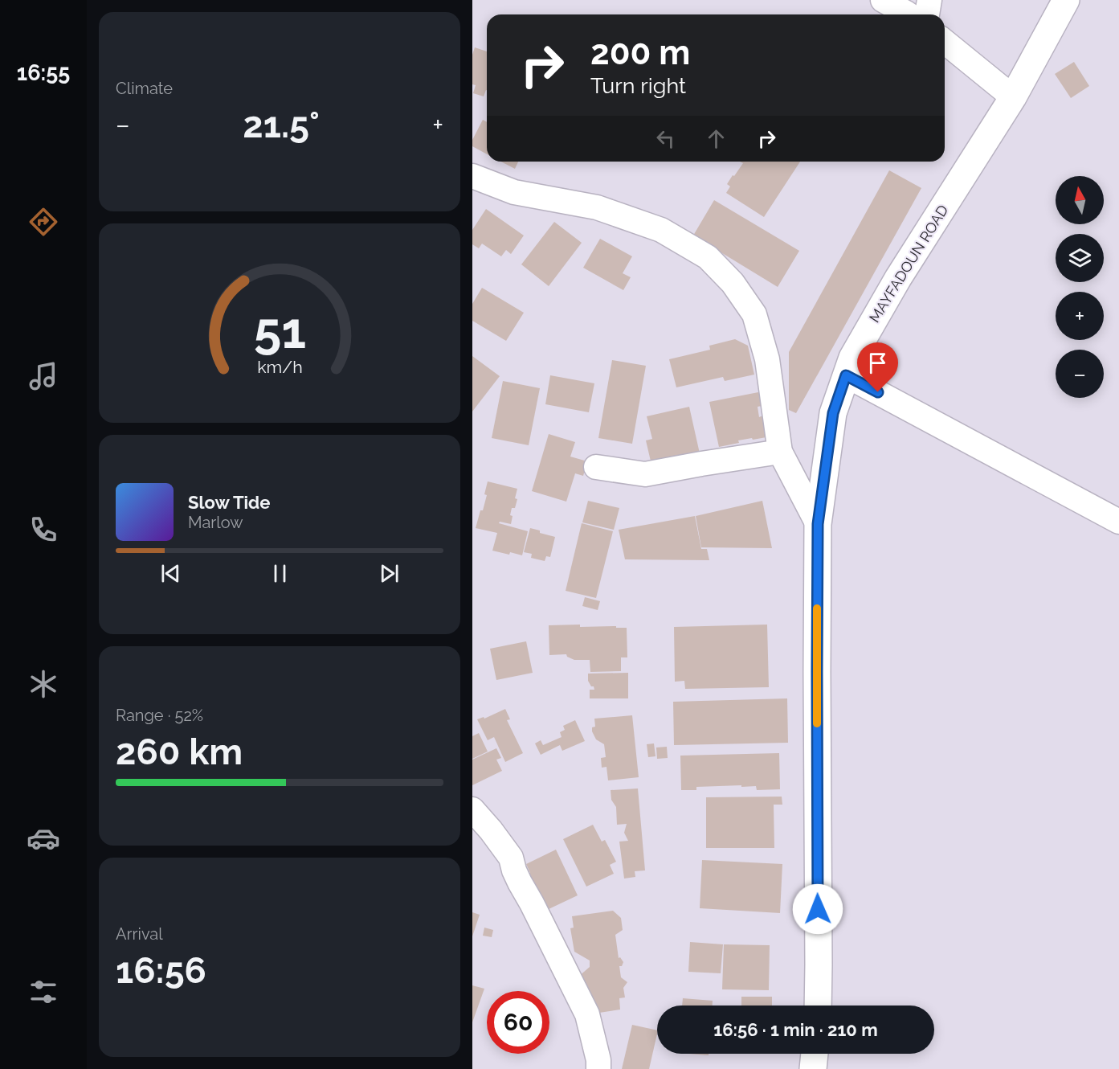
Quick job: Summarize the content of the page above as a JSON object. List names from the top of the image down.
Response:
{
  "streets": {
    "main road": ["MAYFADOUN ROAD"]
  },
  "north": "top",
  "page": {
    "tabs": "16:55",
    "tile": [
      "Climate",
      ["Range · 52%", "260 km"],
      ["Arrival", "16:56"]
    ],
    "turn": ["200 m", "Turn right"],
    "heat": ["−", "21.5°", "+"],
    "map_buttons": ["+", "−"],
    "song": ["Slow Tide", "Marlow"],
    "limit": "60",
    "trip": "16:56 · 1 min · 210 m",
    "gauge": ["51", "km/h"]
  }
}
